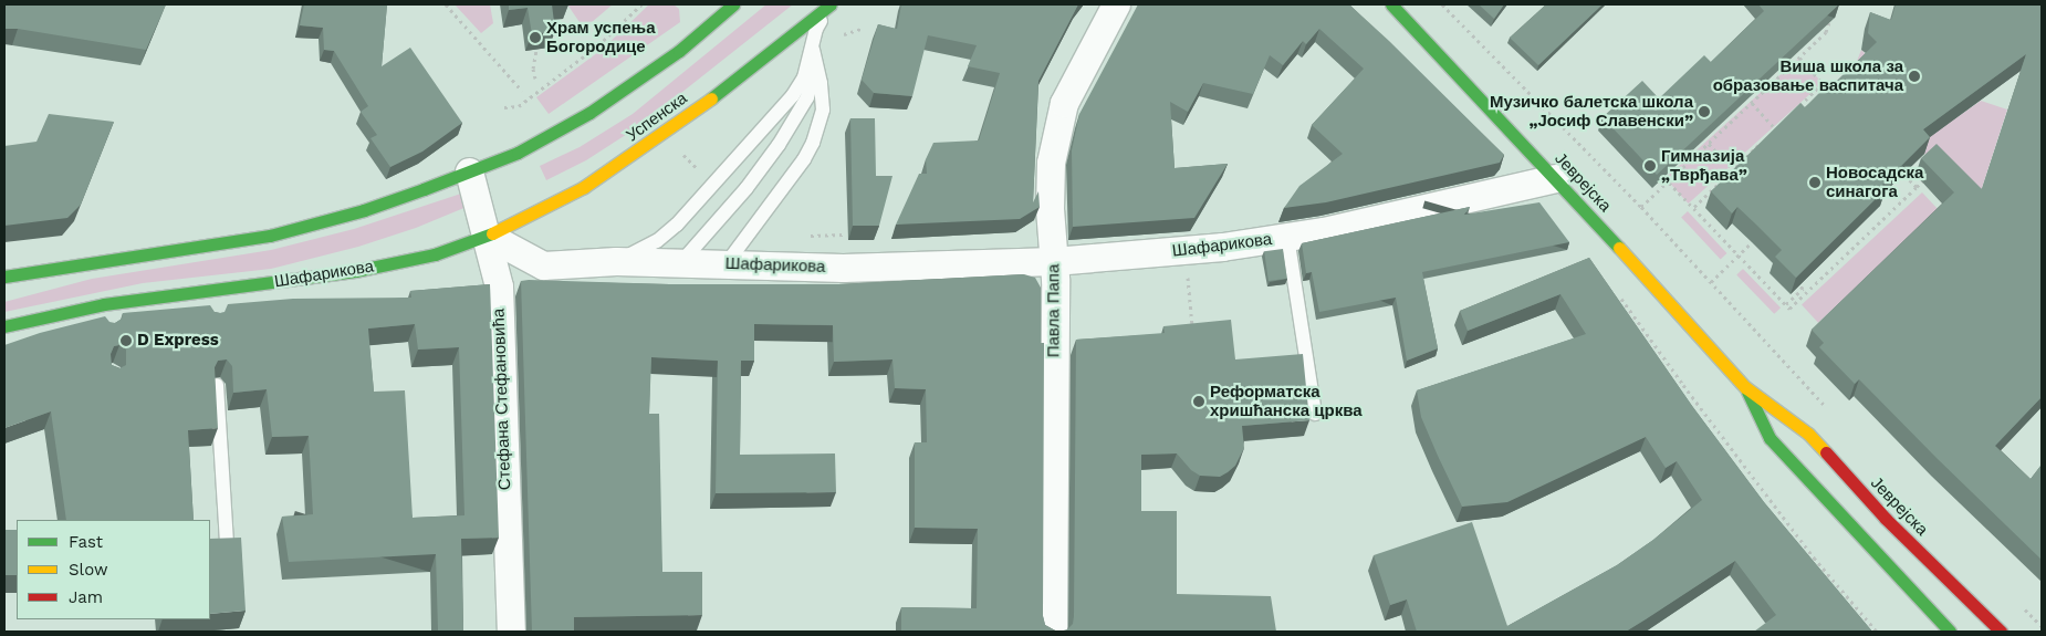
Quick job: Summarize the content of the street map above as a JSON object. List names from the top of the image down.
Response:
{
  "streets": {
    "main road": ["Успенска", "Јеврејска", "Шафарикова"],
    "street": ["Павла Папа", "Стефана Стефановића"]
  },
  "crossings": [
    ["Успенска", "Шафарикова"],
    ["Успенска", "Стефана Стефановића"],
    ["Јеврејска", "Шафарикова"],
    ["Шафарикова", "Павла Папа"],
    ["Шафарикова", "Стефана Стефановића"]
  ],
  "places": [
    "Храм успења Богородице",
    "Виша школа за образовање васпитача",
    "Музичко балетска школа „Јосиф Славенски”",
    "Гимназија „Тврђава”",
    "Новосадска синагога",
    "D Express",
    "Реформатска хришћанска црква"
  ],
  "legend": ["Fast", "Slow", "Jam"]
}
